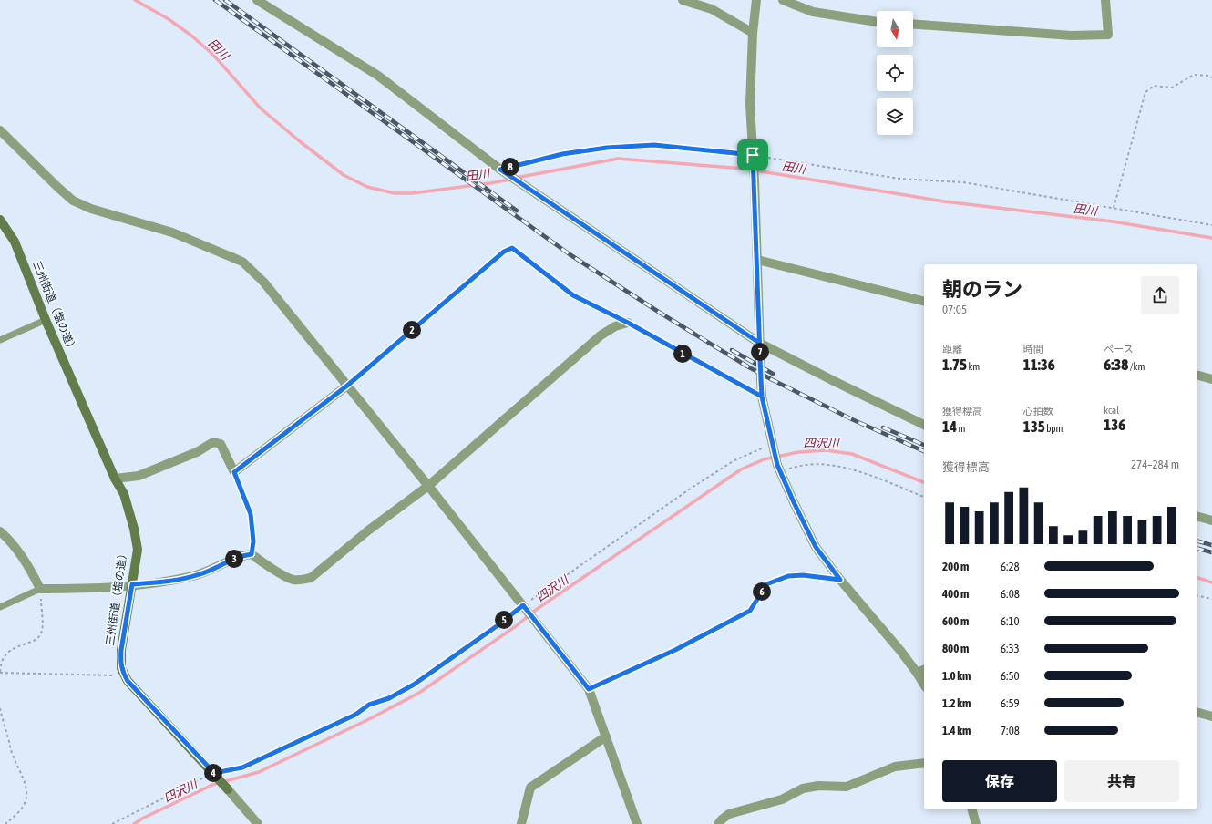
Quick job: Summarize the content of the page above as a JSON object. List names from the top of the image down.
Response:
{
  "streets": {
    "street": ["三州街道（塩の道）"]
  },
  "water": ["田川", "四沢川"],
  "north": "bottom",
  "page": {
    "pins": [
      "8",
      "2",
      "7",
      "1",
      "3",
      "6",
      "5",
      "4"
    ],
    "heading": ["朝のラン", "07:05"],
    "stats": [
      ["距離", "1.75 km"],
      ["時間", "11:36"],
      ["ペース", "6:38 /km"],
      ["獲得標高", "14 m"],
      ["心拍数", "135 bpm"],
      ["kcal", "136"]
    ],
    "chart": ["獲得標高", "274–284 m"],
    "list": [
      {
        "name": "200 m",
        "note": "6:28"
      },
      {
        "name": "400 m",
        "note": "6:08"
      },
      {
        "name": "600 m",
        "note": "6:10"
      },
      {
        "name": "800 m",
        "note": "6:33"
      },
      {
        "name": "1.0 km",
        "note": "6:50"
      },
      {
        "name": "1.2 km",
        "note": "6:59"
      },
      {
        "name": "1.4 km",
        "note": "7:08"
      }
    ],
    "buttons": ["保存", "共有"]
  }
}
